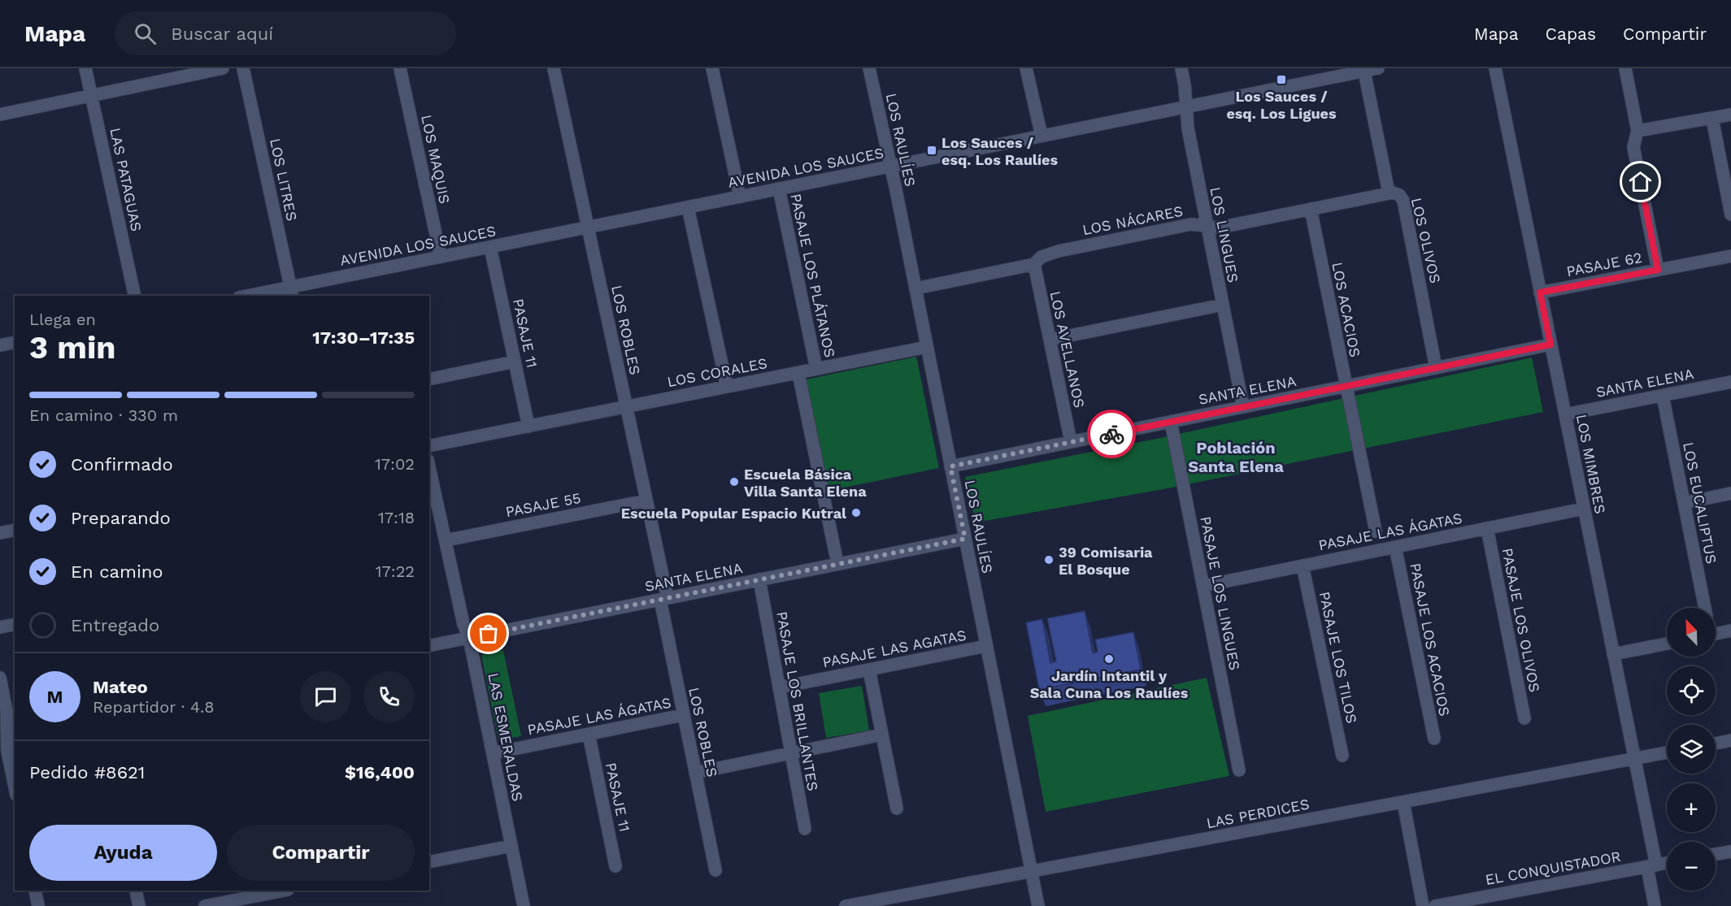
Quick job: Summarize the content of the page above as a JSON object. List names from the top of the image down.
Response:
{
  "streets": {
    "street": [
      "LOS RAULÍES",
      "LOS MAQUIS",
      "AVENIDA LOS SAUCES",
      "LAS PATAGUAS",
      "LOS LITRES",
      "LOS NÁCARES",
      "LOS LINGUES",
      "LOS OLIVOS",
      "PASAJE 62",
      "PASAJE LOS PLÁTANOS",
      "LOS ACACIOS",
      "LOS ROBLES",
      "PASAJE 11",
      "LOS AVELLANOS",
      "LOS CORALES",
      "SANTA ELENA",
      "LOS MIMBRES",
      "LOS EUCALIPTUS",
      "PASAJE 55",
      "PASAJE LAS ÁGATAS",
      "PASAJE LOS LINGUES",
      "PASAJE LOS OLIVOS",
      "PASAJE LOS ACACIOS",
      "PASAJE LAS AGATAS",
      "PASAJE LOS TILOS",
      "PASAJE LOS BRILLANTES",
      "LAS ESMERALDAS",
      "LAS PERDICES",
      "EL CONQUISTADOR"
    ]
  },
  "crossings": [
    ["LOS RAULÍES", "AVENIDA LOS SAUCES"],
    ["LOS RAULÍES", "LOS NÁCARES"],
    ["LOS RAULÍES", "LOS CORALES"],
    ["LOS RAULÍES", "SANTA ELENA"],
    ["LOS RAULÍES", "PASAJE LAS AGATAS"],
    ["LOS RAULÍES", "LAS PERDICES"],
    ["LOS MAQUIS", "AVENIDA LOS SAUCES"],
    ["AVENIDA LOS SAUCES", "LOS LITRES"],
    ["AVENIDA LOS SAUCES", "LOS LINGUES"],
    ["AVENIDA LOS SAUCES", "LOS OLIVOS"],
    ["AVENIDA LOS SAUCES", "PASAJE LOS PLÁTANOS"],
    ["AVENIDA LOS SAUCES", "LOS ROBLES"],
    ["AVENIDA LOS SAUCES", "PASAJE 11"],
    ["LOS NÁCARES", "LOS LINGUES"],
    ["LOS NÁCARES", "LOS OLIVOS"],
    ["LOS NÁCARES", "LOS ACACIOS"],
    ["LOS NÁCARES", "LOS AVELLANOS"],
    ["LOS LINGUES", "SANTA ELENA"],
    ["LOS OLIVOS", "SANTA ELENA"],
    ["PASAJE 62", "LOS MIMBRES"],
    ["PASAJE LOS PLÁTANOS", "LOS CORALES"],
    ["LOS ACACIOS", "SANTA ELENA"],
    ["LOS ROBLES", "LOS CORALES"],
    ["LOS ROBLES", "SANTA ELENA"],
    ["LOS ROBLES", "PASAJE 55"],
    ["LOS ROBLES", "PASAJE LAS ÁGATAS"],
    ["PASAJE 11", "LOS CORALES"],
    ["PASAJE 11", "PASAJE LAS ÁGATAS"],
    ["LOS AVELLANOS", "SANTA ELENA"],
    ["SANTA ELENA", "LOS MIMBRES"],
    ["SANTA ELENA", "LOS EUCALIPTUS"],
    ["SANTA ELENA", "PASAJE LOS LINGUES"],
    ["SANTA ELENA", "PASAJE LOS BRILLANTES"],
    ["SANTA ELENA", "LAS ESMERALDAS"],
    ["LOS MIMBRES", "PASAJE LAS ÁGATAS"],
    ["LOS MIMBRES", "LAS PERDICES"],
    ["LOS MIMBRES", "EL CONQUISTADOR"],
    ["PASAJE 55", "LAS ESMERALDAS"],
    ["PASAJE LAS ÁGATAS", "PASAJE LOS LINGUES"],
    ["PASAJE LAS ÁGATAS", "PASAJE LOS OLIVOS"],
    ["PASAJE LAS ÁGATAS", "PASAJE LOS ACACIOS"],
    ["PASAJE LAS ÁGATAS", "PASAJE LOS TILOS"],
    ["PASAJE LAS ÁGATAS", "LAS ESMERALDAS"],
    ["PASAJE LAS AGATAS", "PASAJE LOS BRILLANTES"]
  ],
  "districts": ["Población Santa Elena"],
  "places": {
    "transit": ["Los Sauces / esq. Los Ligues", "Los Sauces / esq. Los Raulíes"],
    "other": [
      "Escuela Básica Villa Santa Elena",
      "Escuela Popular Espacio Kutral",
      "39 Comisaria El Bosque",
      "Jardín Intantil y Sala Cuna Los Raulíes"
    ]
  },
  "north": "top left",
  "page": {
    "header": "Mapa",
    "search": "Buscar aquí",
    "nav": ["Mapa", "Capas", "Compartir"],
    "heading": ["3 min", "Llega en", "17:30–17:35"],
    "panel": [
      "Mateo",
      "Repartidor · 4.8",
      "Pedido #8621",
      "$16,400"
    ],
    "bar": "En camino · 330 m",
    "list": [
      ["Confirmado", "17:02"],
      ["Preparando", "17:18"],
      ["En camino", "17:22"],
      "Entregado"
    ],
    "map_buttons": ["+", "−"],
    "round": "M",
    "buttons": ["Ayuda", "Compartir"]
  }
}
